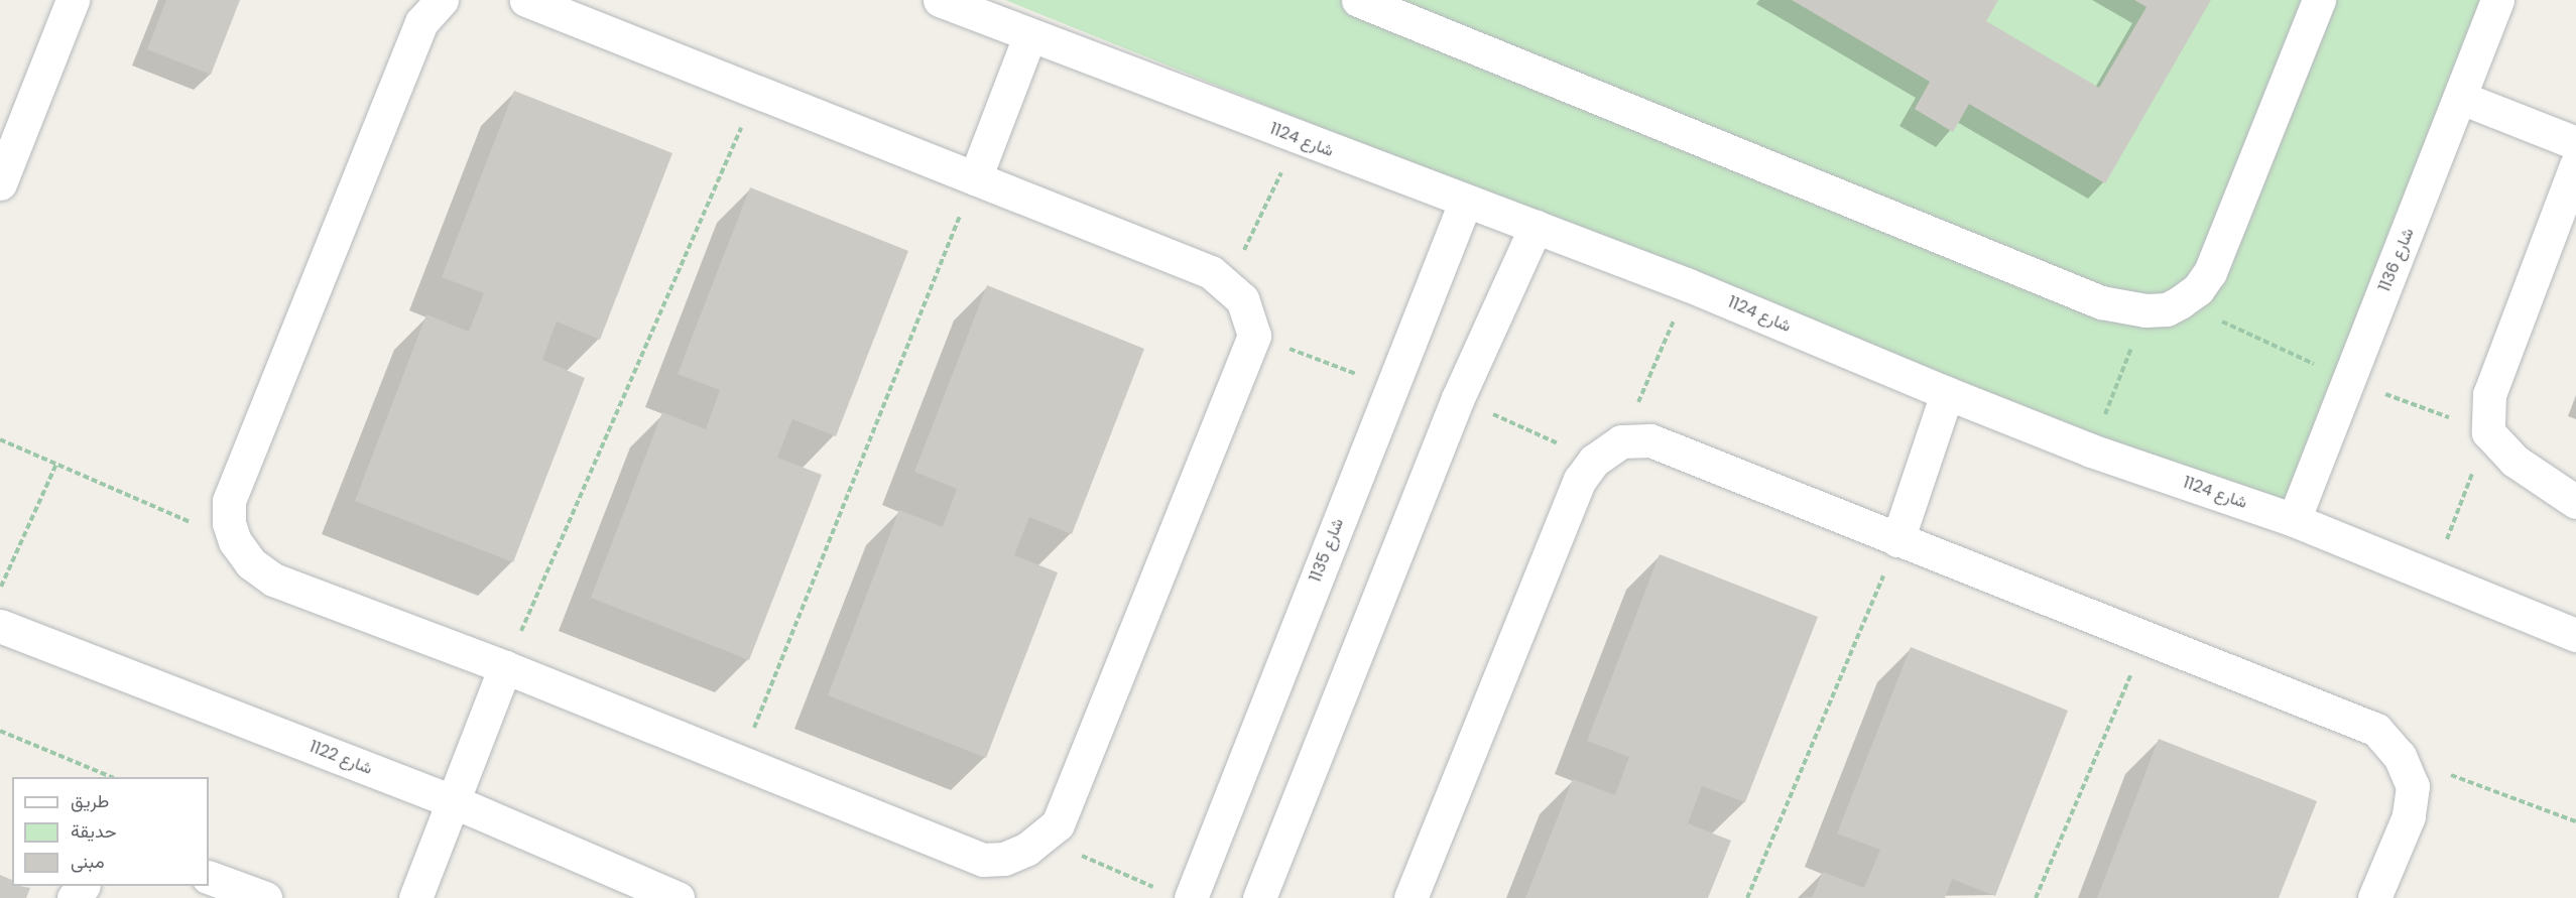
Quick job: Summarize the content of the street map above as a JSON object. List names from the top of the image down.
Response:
{
  "streets": {
    "street": [
      "شارع 1124",
      "شارع 1136",
      "شارع 1135",
      "شارع 1122"
    ]
  },
  "crossings": [
    ["شارع 1124", "شارع 1136"],
    ["شارع 1124", "شارع 1135"]
  ],
  "legend": ["طريق", "حديقة", "مبنى"]
}
